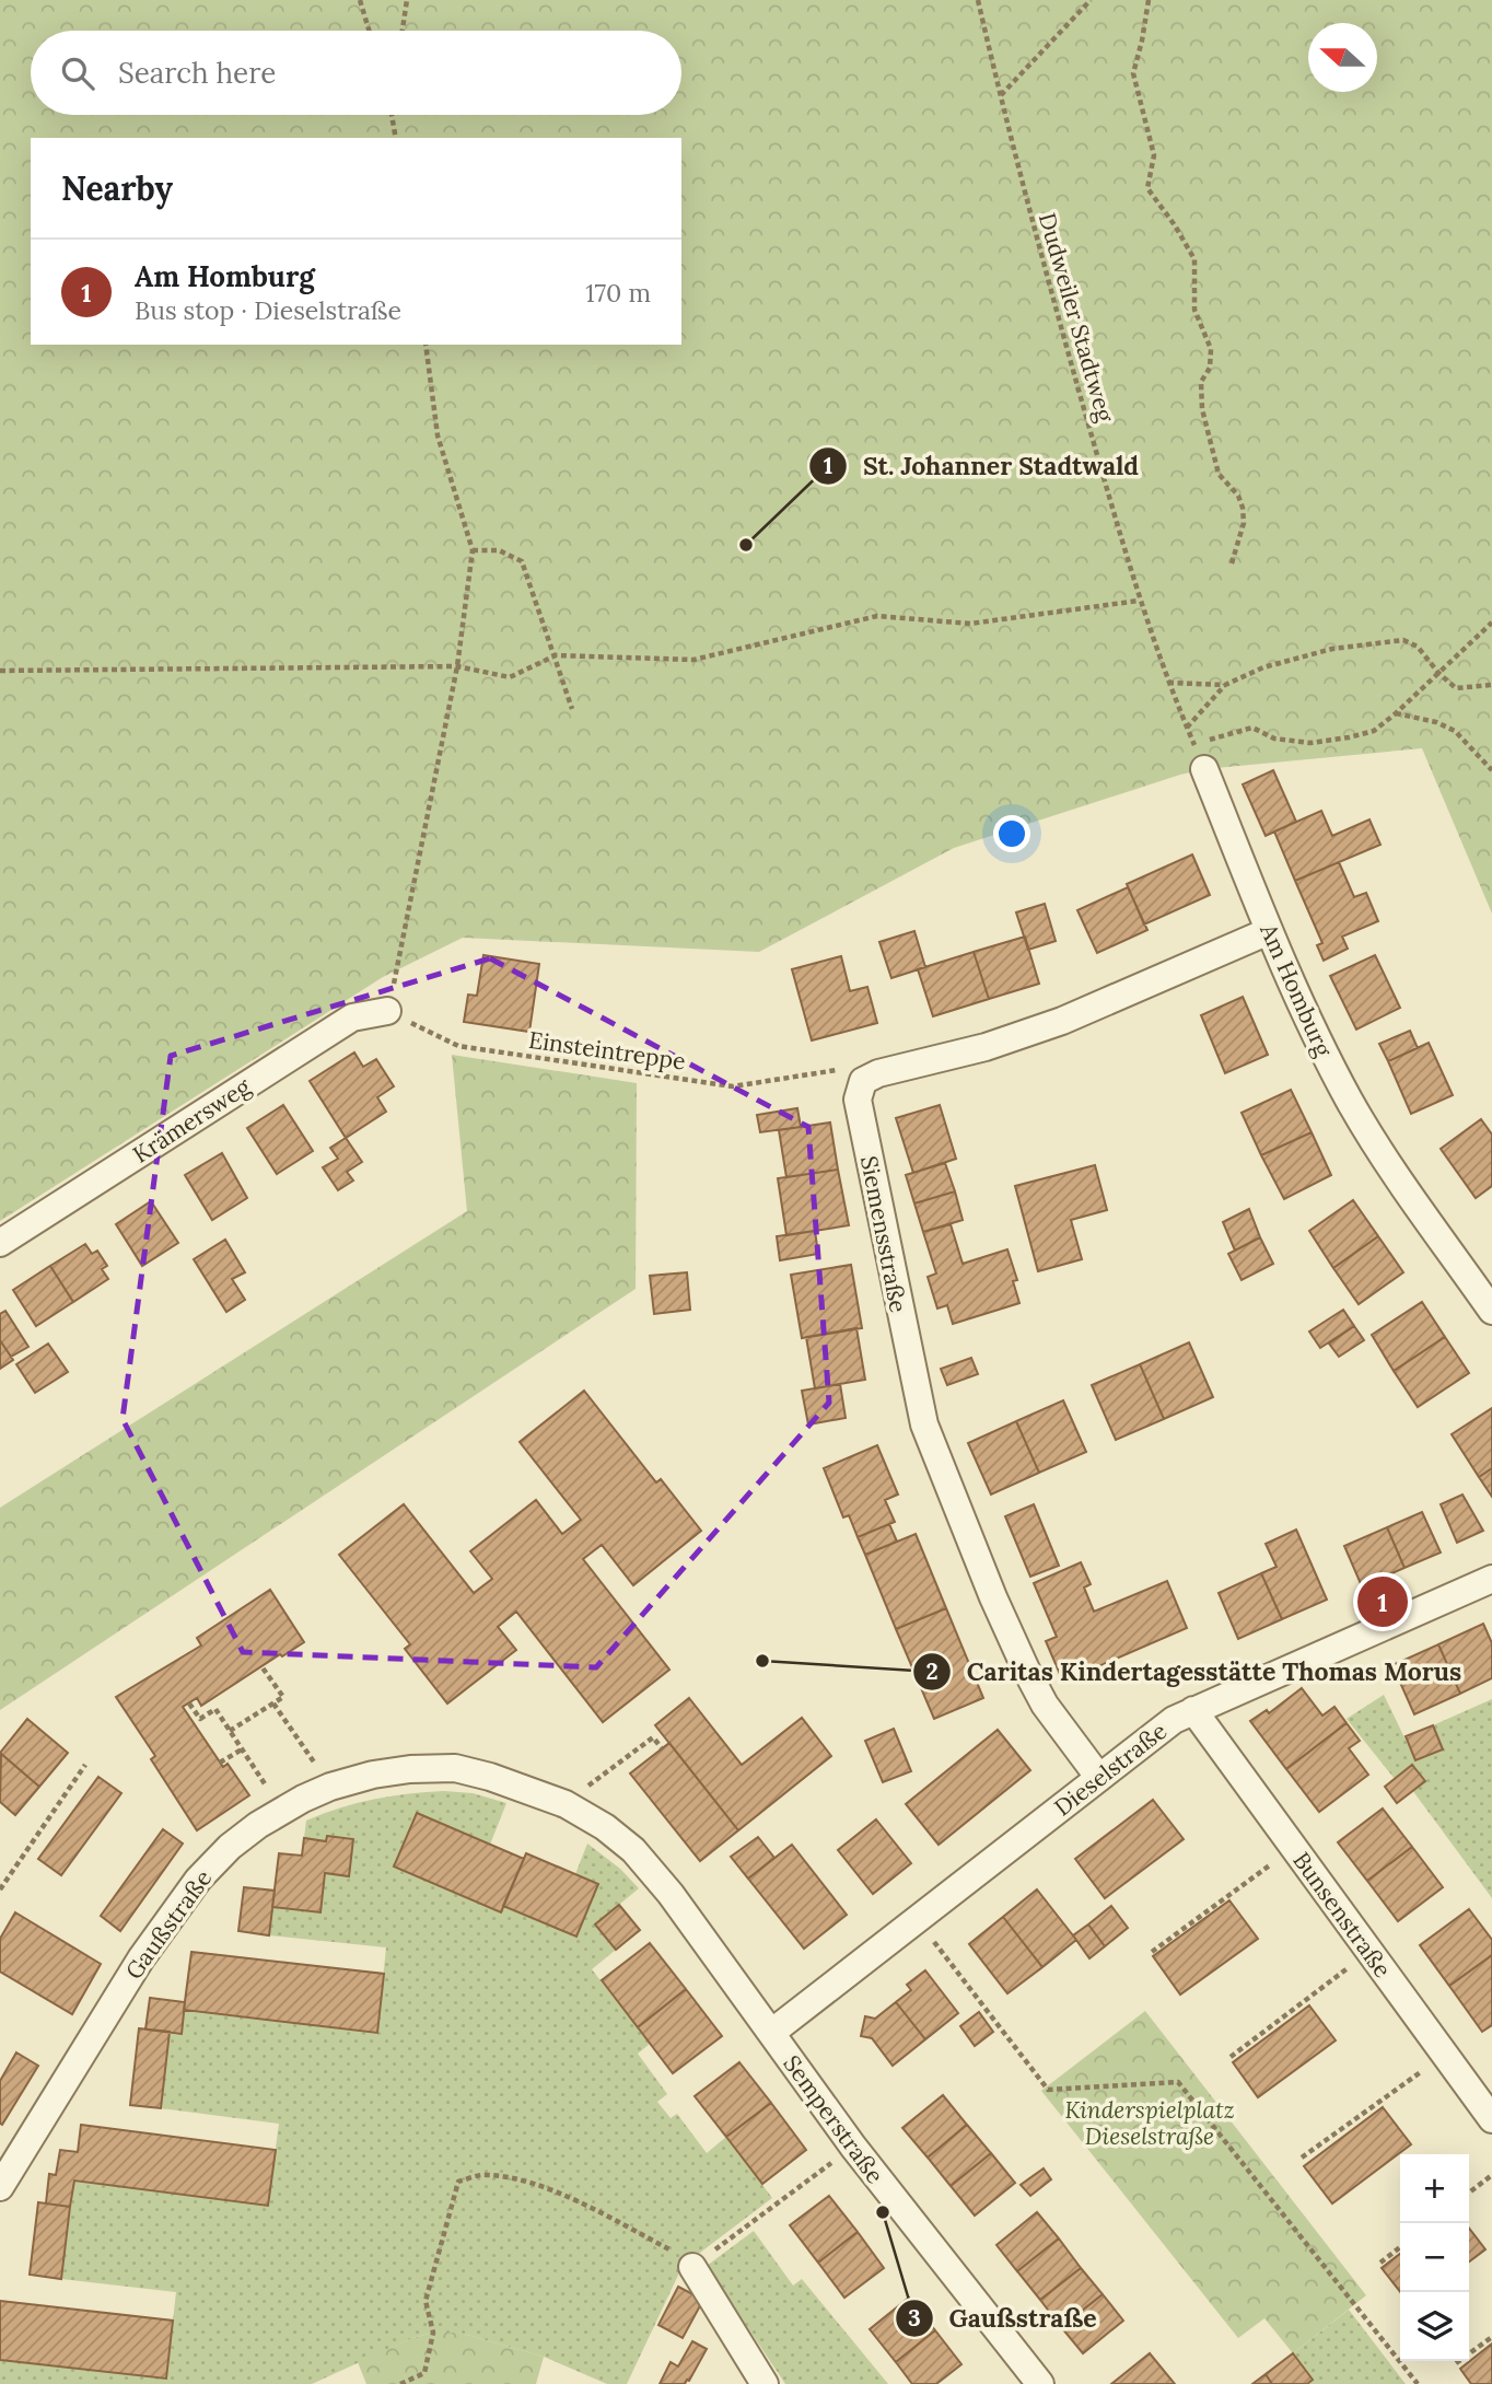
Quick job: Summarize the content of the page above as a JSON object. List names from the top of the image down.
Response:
{
  "streets": {
    "street": [
      "Am Homburg",
      "Krämersweg",
      "Siemensstraße",
      "Dieselstraße",
      "Bunsenstraße",
      "Gaußstraße",
      "Semperstraße"
    ],
    "path": ["Dudweiler Stadtweg", "Einsteintreppe"]
  },
  "crossings": [
    ["Am Homburg", "Siemensstraße"],
    ["Einsteintreppe", "Krämersweg"],
    ["Siemensstraße", "Dieselstraße"],
    ["Dieselstraße", "Bunsenstraße"],
    ["Dieselstraße", "Gaußstraße"],
    ["Dieselstraße", "Semperstraße"],
    ["Gaußstraße", "Semperstraße"]
  ],
  "parks": ["Kinderspielplatz Dieselstraße"],
  "places": ["St. Johanner Stadtwald", "Caritas Kindertagesstätte Thomas Morus", "Gaußstraße"],
  "north": "left",
  "page": {
    "search": "Search here",
    "heading": "Nearby",
    "list": [
      {
        "mark": "1",
        "name": "Am Homburg",
        "note": "Bus stop · Dieselstraße",
        "value": "170 m"
      }
    ],
    "pins": "1",
    "map_buttons": ["+", "−"]
  }
}
